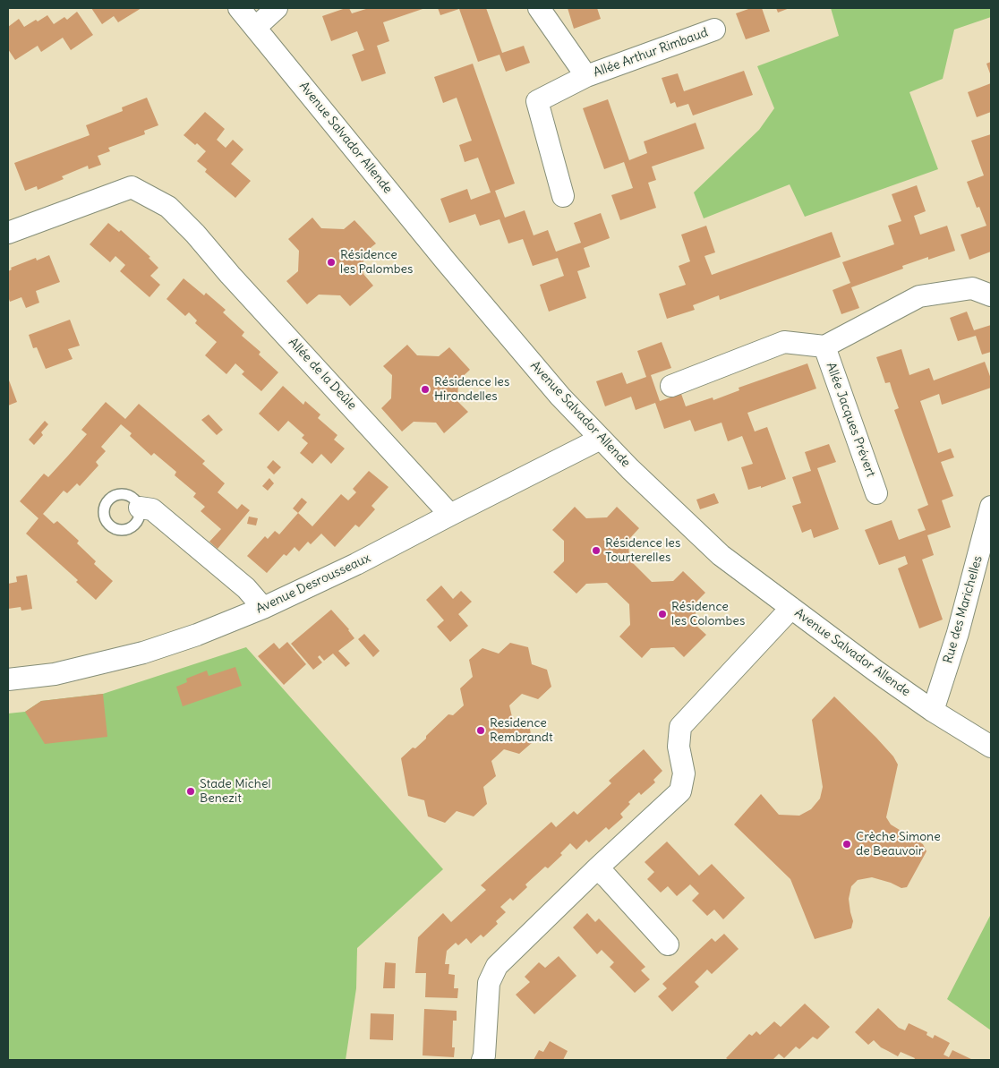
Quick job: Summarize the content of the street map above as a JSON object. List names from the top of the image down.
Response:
{
  "streets": {
    "street": [
      "Allée Arthur Rimbaud",
      "Avenue Salvador Allende",
      "Allée de la Deûle",
      "Allée Jacques Prévert",
      "Avenue Desrousseaux",
      "Rue des Marichelles"
    ]
  },
  "crossings": [
    ["Avenue Salvador Allende", "Avenue Desrousseaux"],
    ["Avenue Salvador Allende", "Rue des Marichelles"],
    ["Allée de la Deûle", "Avenue Desrousseaux"]
  ],
  "places": [
    "Résidence les Palombes",
    "Résidence les Hirondelles",
    "Résidence les Tourterelles",
    "Résidence les Colombes",
    "Residence Rembrandt",
    "Stade Michel Benezit",
    "Crèche Simone de Beauvoir"
  ]
}
